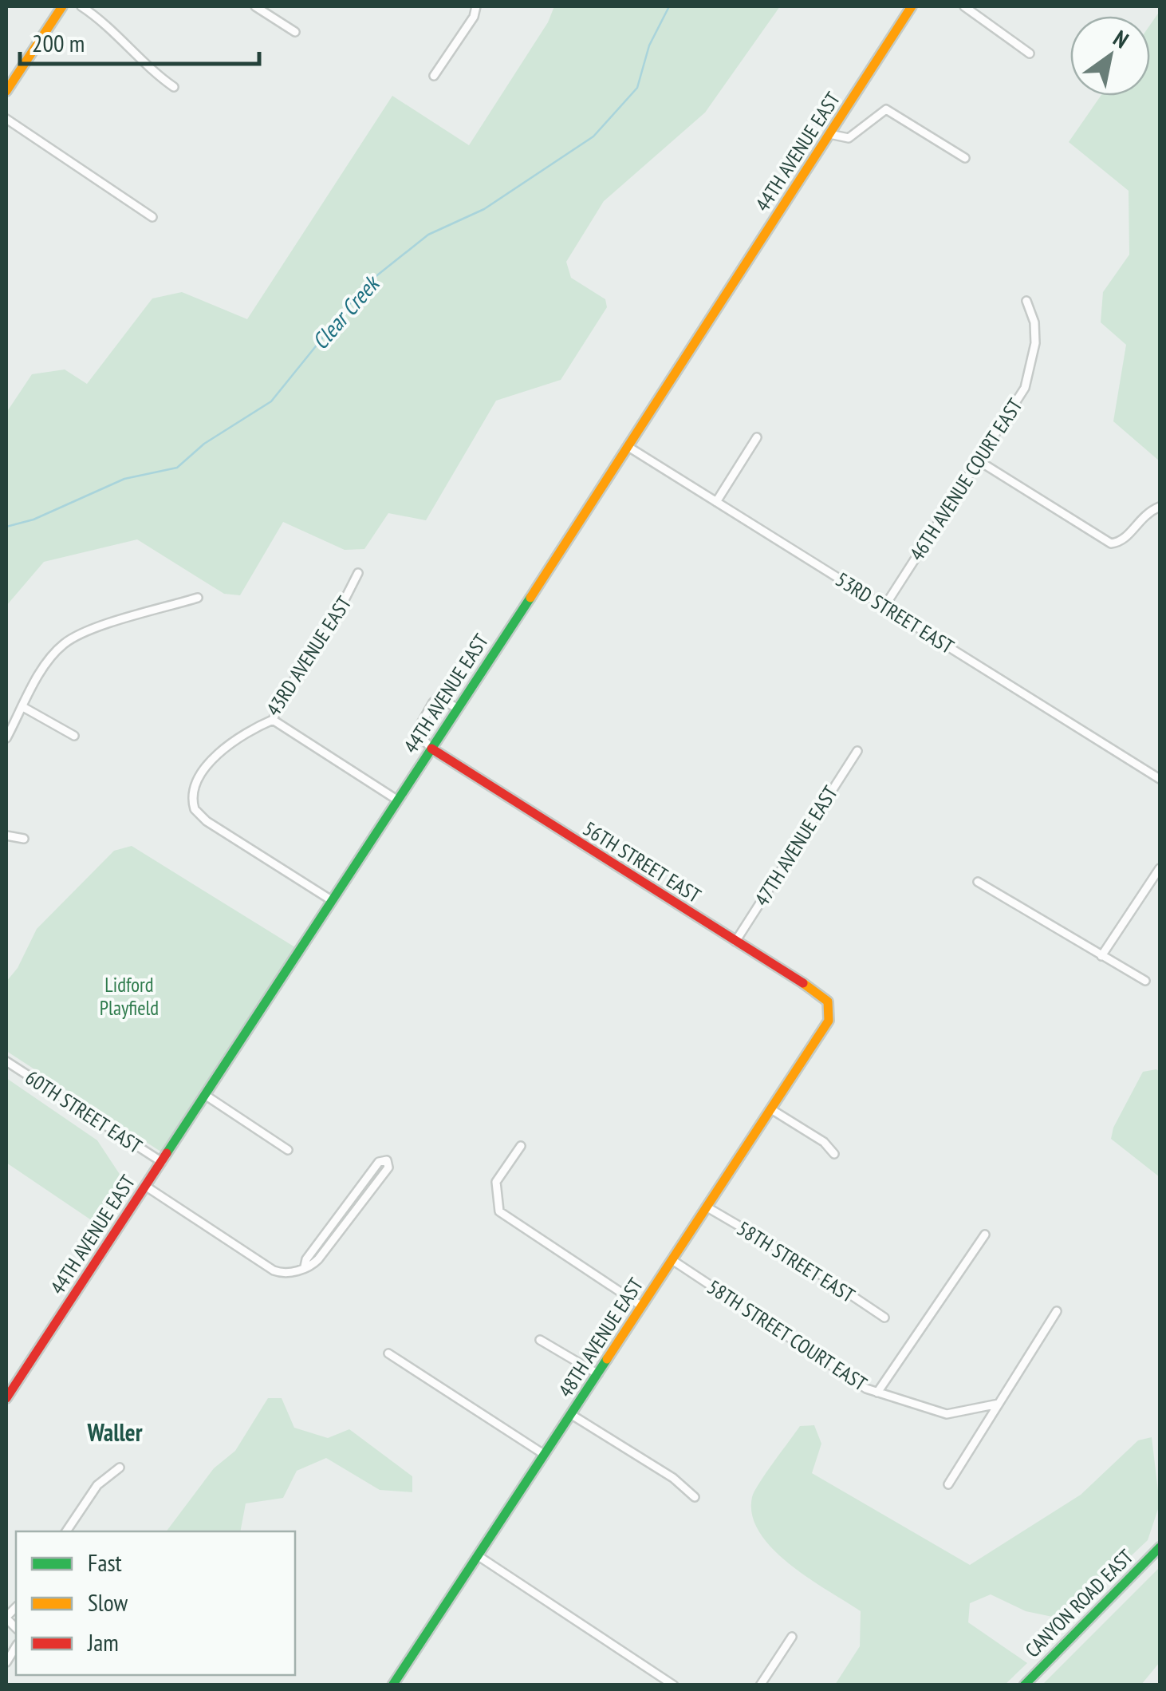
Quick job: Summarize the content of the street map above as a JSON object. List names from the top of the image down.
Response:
{
  "streets": {
    "street": [
      "44TH AVENUE EAST",
      "46TH AVENUE COURT EAST",
      "53RD STREET EAST",
      "43RD AVENUE EAST",
      "47TH AVENUE EAST",
      "56TH STREET EAST",
      "60TH STREET EAST",
      "58TH STREET EAST",
      "58TH STREET COURT EAST",
      "48TH AVENUE EAST",
      "CANYON ROAD EAST"
    ]
  },
  "crossings": [
    ["44TH AVENUE EAST", "53RD STREET EAST"],
    ["44TH AVENUE EAST", "43RD AVENUE EAST"],
    ["44TH AVENUE EAST", "56TH STREET EAST"],
    ["44TH AVENUE EAST", "60TH STREET EAST"],
    ["46TH AVENUE COURT EAST", "53RD STREET EAST"],
    ["47TH AVENUE EAST", "56TH STREET EAST"],
    ["56TH STREET EAST", "48TH AVENUE EAST"],
    ["58TH STREET EAST", "48TH AVENUE EAST"],
    ["58TH STREET COURT EAST", "48TH AVENUE EAST"]
  ],
  "districts": ["Waller"],
  "water": ["Clear Creek"],
  "parks": ["Lidford Playfield"],
  "legend": ["Fast", "Slow", "Jam"],
  "scale_bar": "200 m",
  "north": "top right"
}
